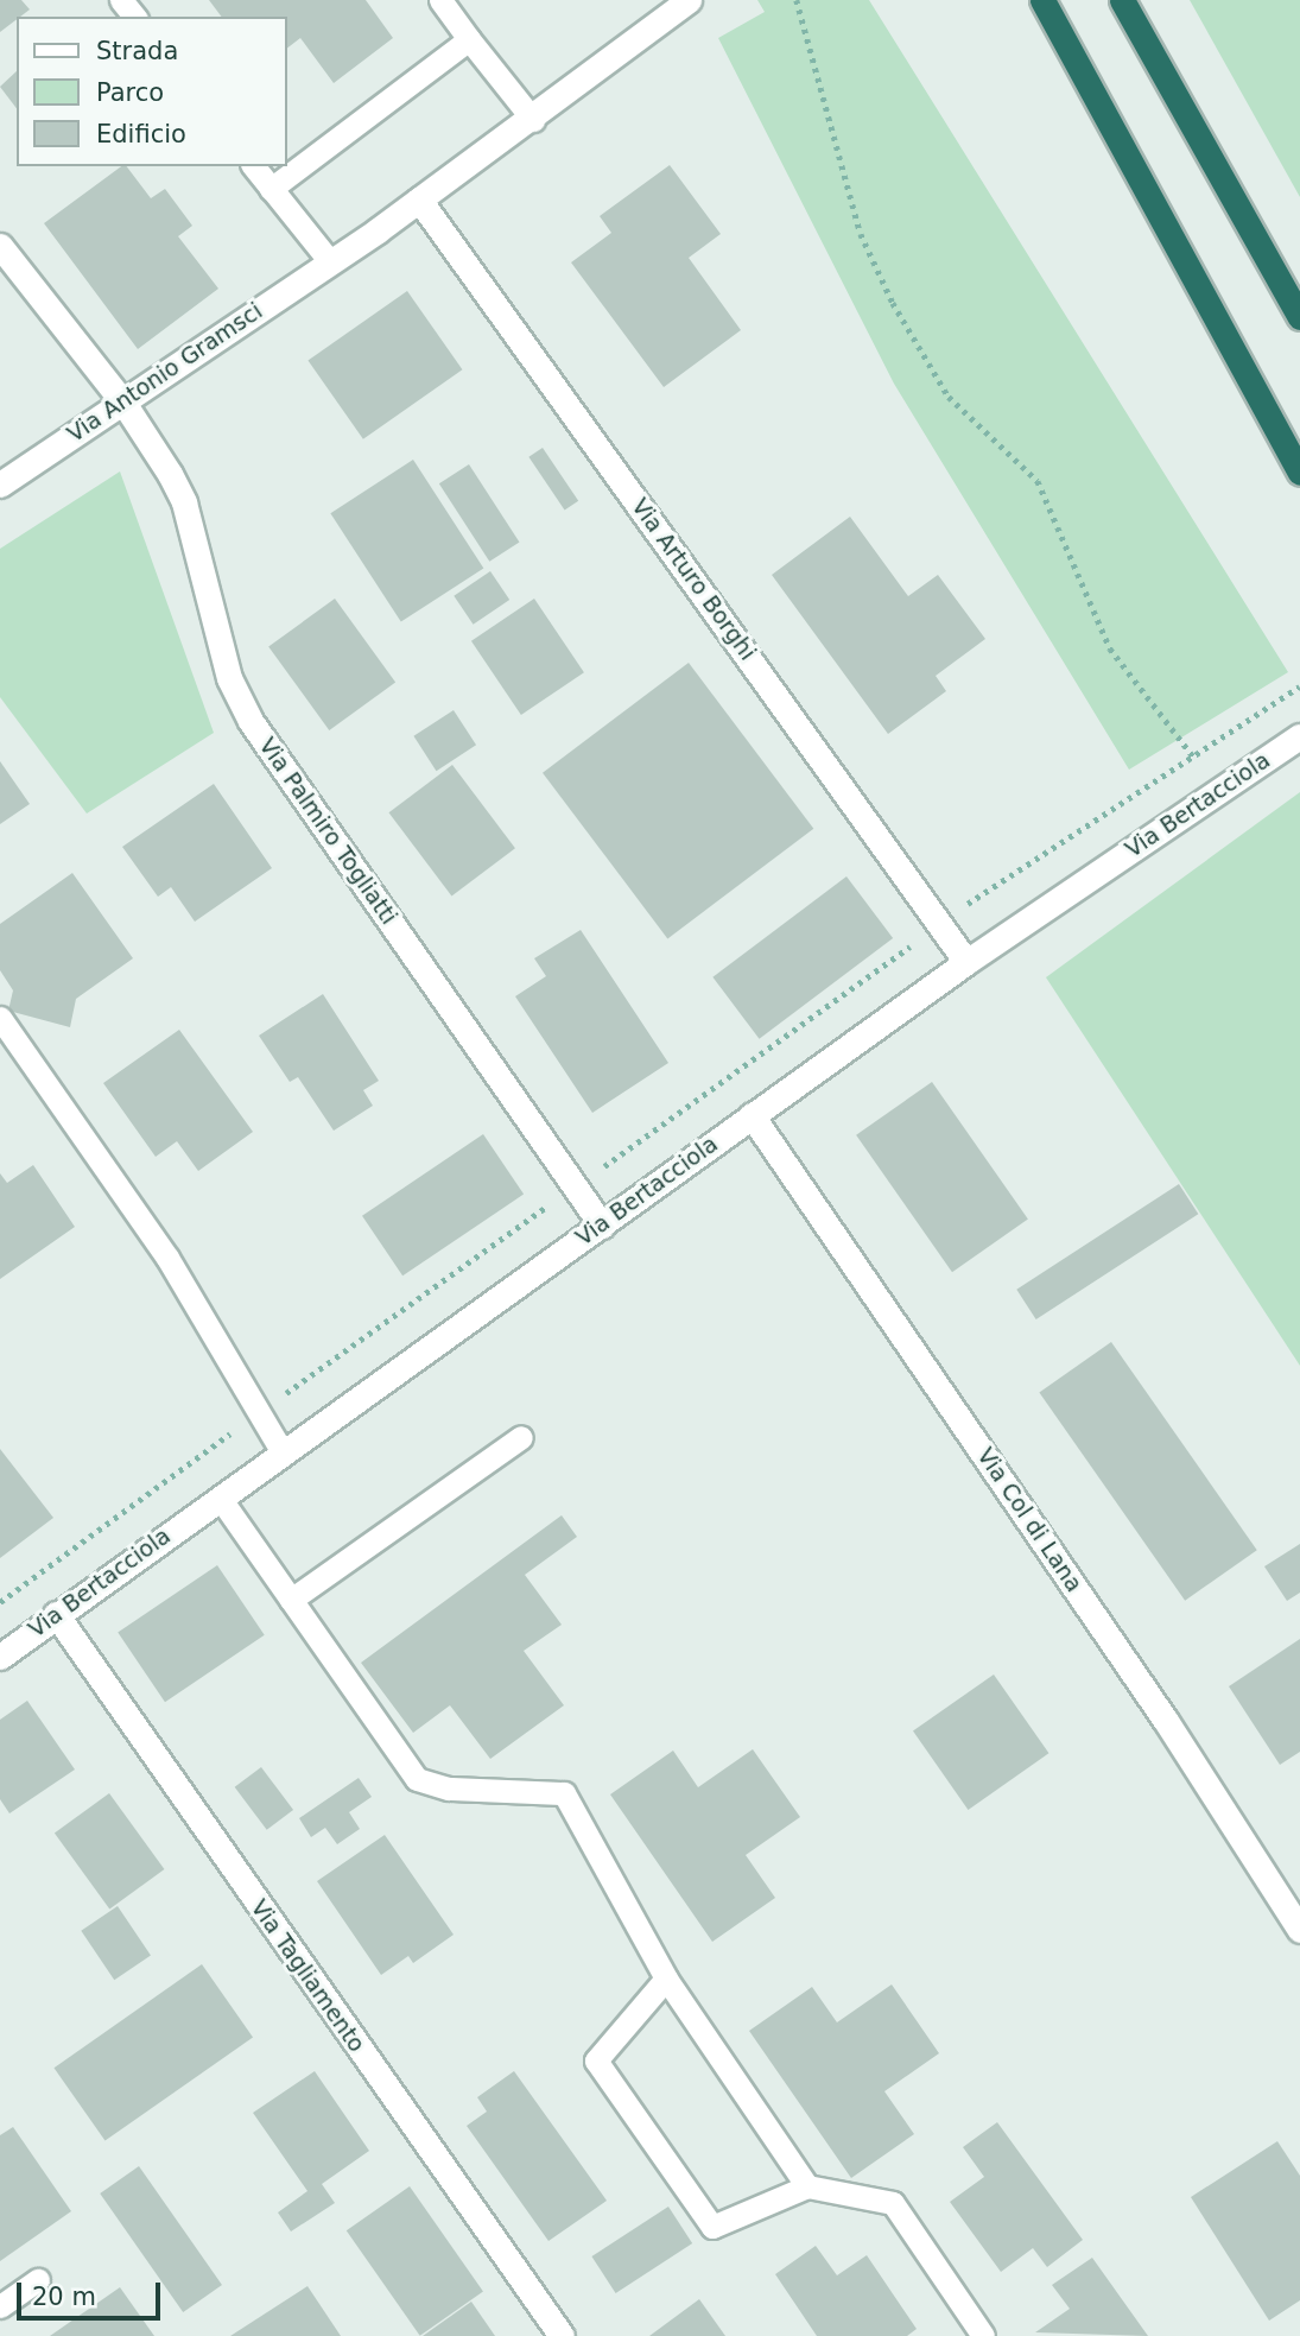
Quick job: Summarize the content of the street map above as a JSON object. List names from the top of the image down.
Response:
{
  "streets": {
    "street": [
      "Via Antonio Gramsci",
      "Via Arturo Borghi",
      "Via Bertacciola",
      "Via Palmiro Togliatti",
      "Via Col di Lana",
      "Via Tagliamento"
    ]
  },
  "crossings": [
    ["Via Antonio Gramsci", "Via Arturo Borghi"],
    ["Via Antonio Gramsci", "Via Palmiro Togliatti"],
    ["Via Arturo Borghi", "Via Bertacciola"],
    ["Via Bertacciola", "Via Palmiro Togliatti"],
    ["Via Bertacciola", "Via Col di Lana"],
    ["Via Bertacciola", "Via Tagliamento"]
  ],
  "legend": ["Strada", "Parco", "Edificio"],
  "scale_bar": "20 m"
}
